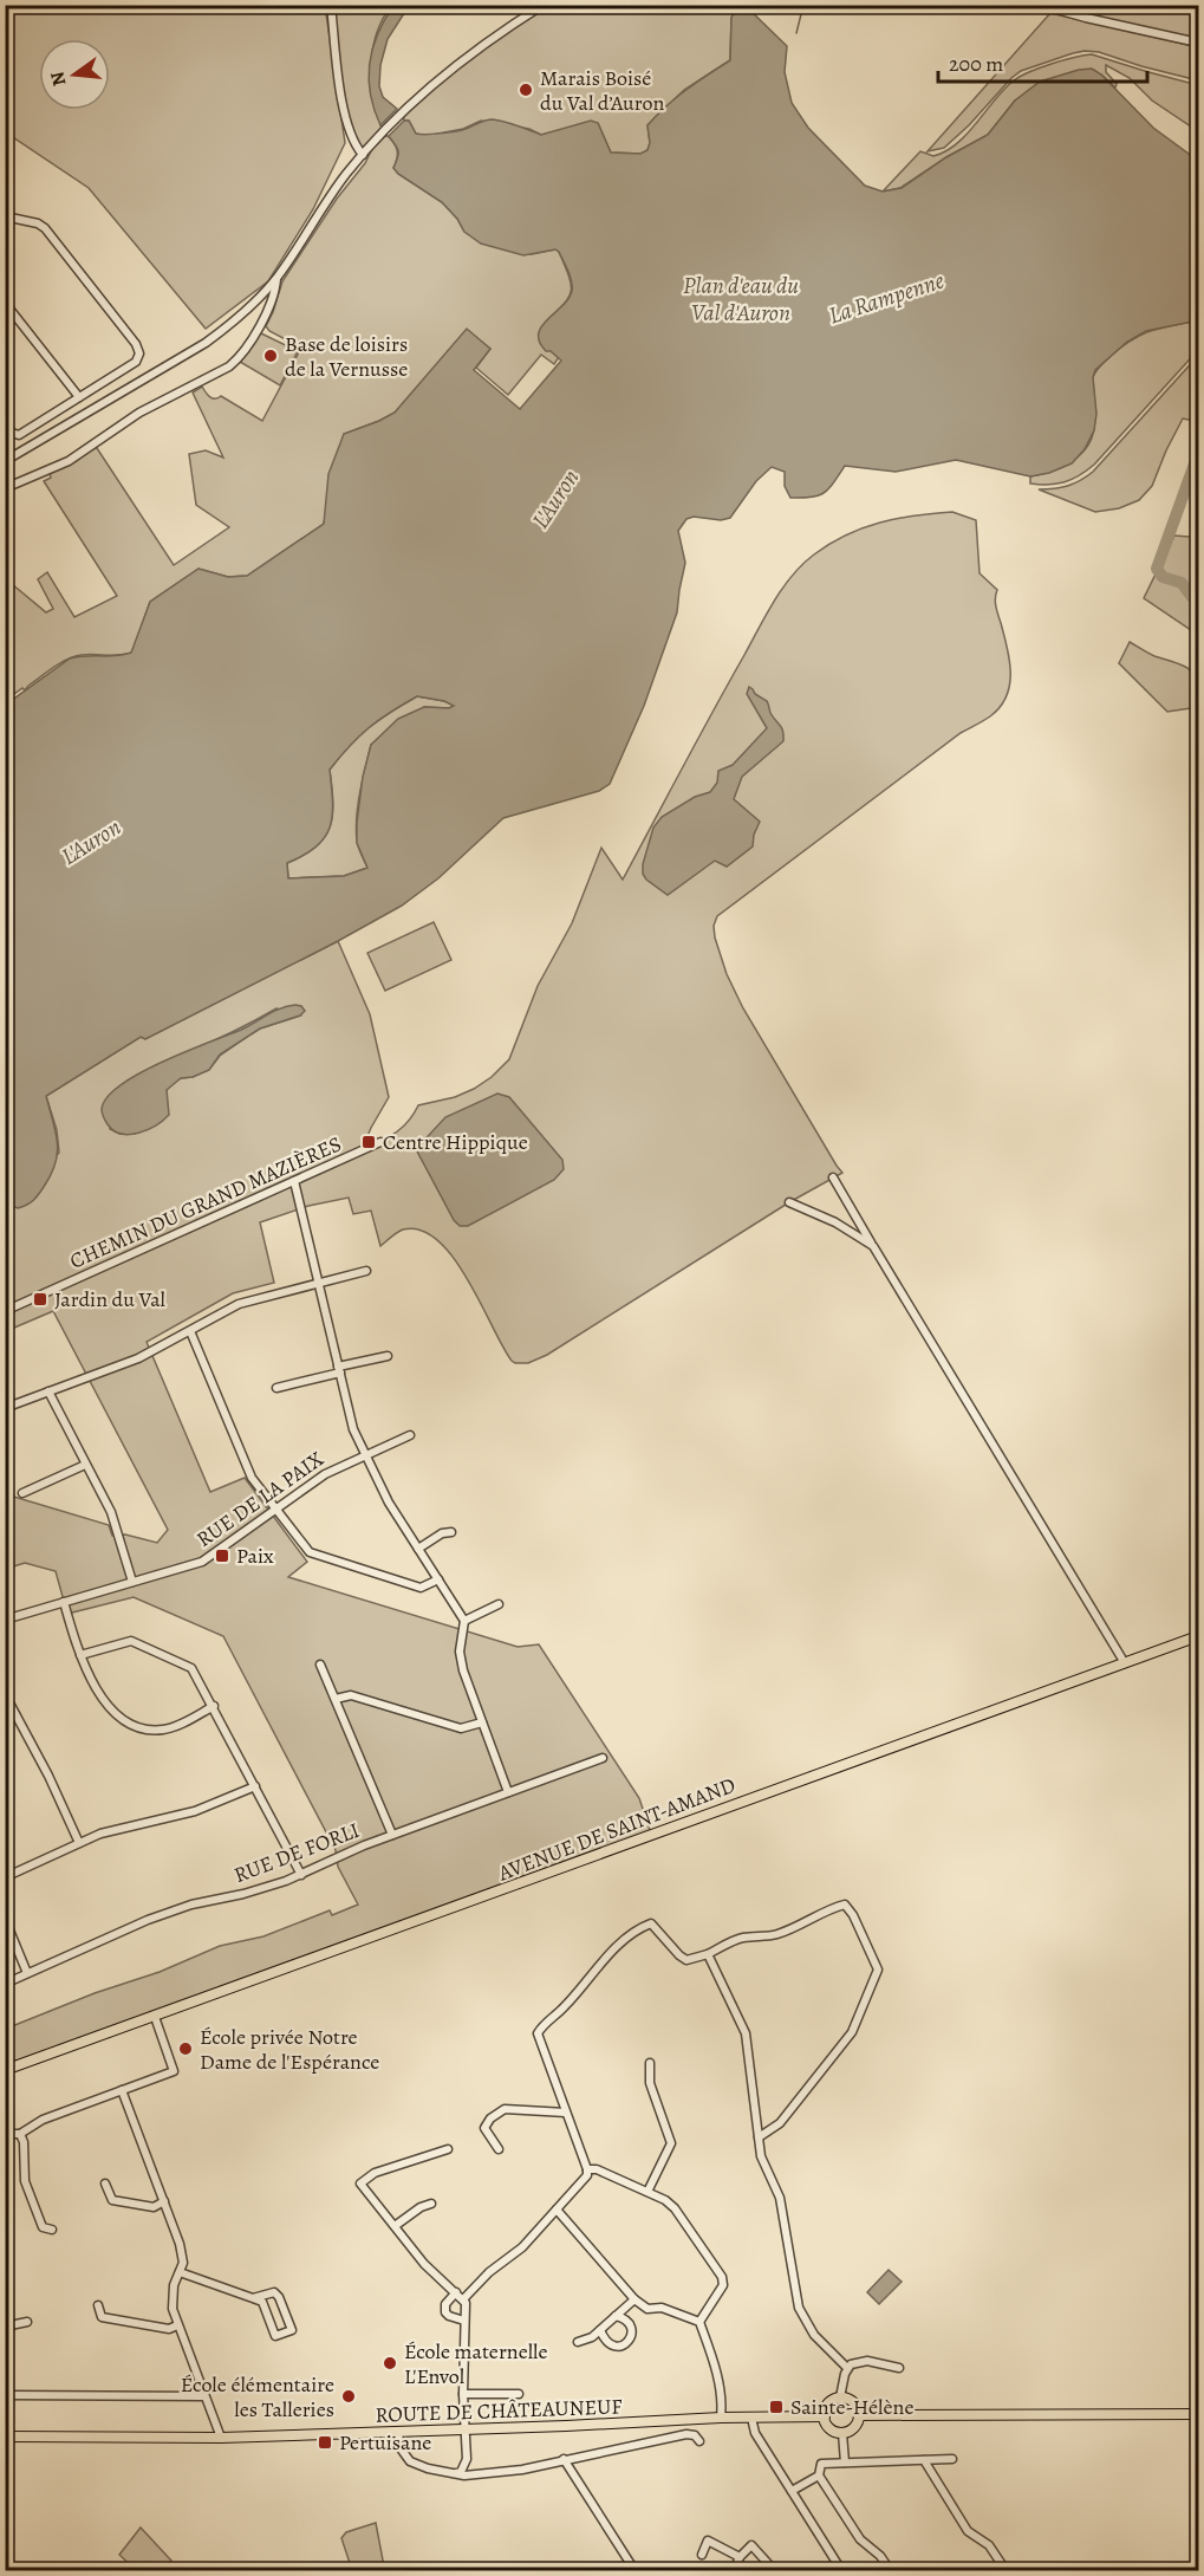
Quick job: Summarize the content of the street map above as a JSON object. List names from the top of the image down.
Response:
{
  "streets": {
    "main road": ["AVENUE DE SAINT-AMAND", "ROUTE DE CHÂTEAUNEUF"],
    "street": ["CHEMIN DU GRAND MAZIÈRES", "RUE DE LA PAIX", "RUE DE FORLI"]
  },
  "water": ["Plan d'eau du Val d'Auron", "La Rampenne", "L'Auron"],
  "places": {
    "other": [
      "Marais Boisé du Val d’Auron",
      "Base de loisirs de la Vernusse",
      "École privée Notre Dame de l'Espérance",
      "École maternelle L'Envol",
      "École élémentaire les Talleries"
    ],
    "transit": [
      "Centre Hippique",
      "Jardin du Val",
      "Paix",
      "Sainte-Hélène",
      "Pertuisane"
    ]
  },
  "scale_bar": "200 m",
  "north": "left"
}
